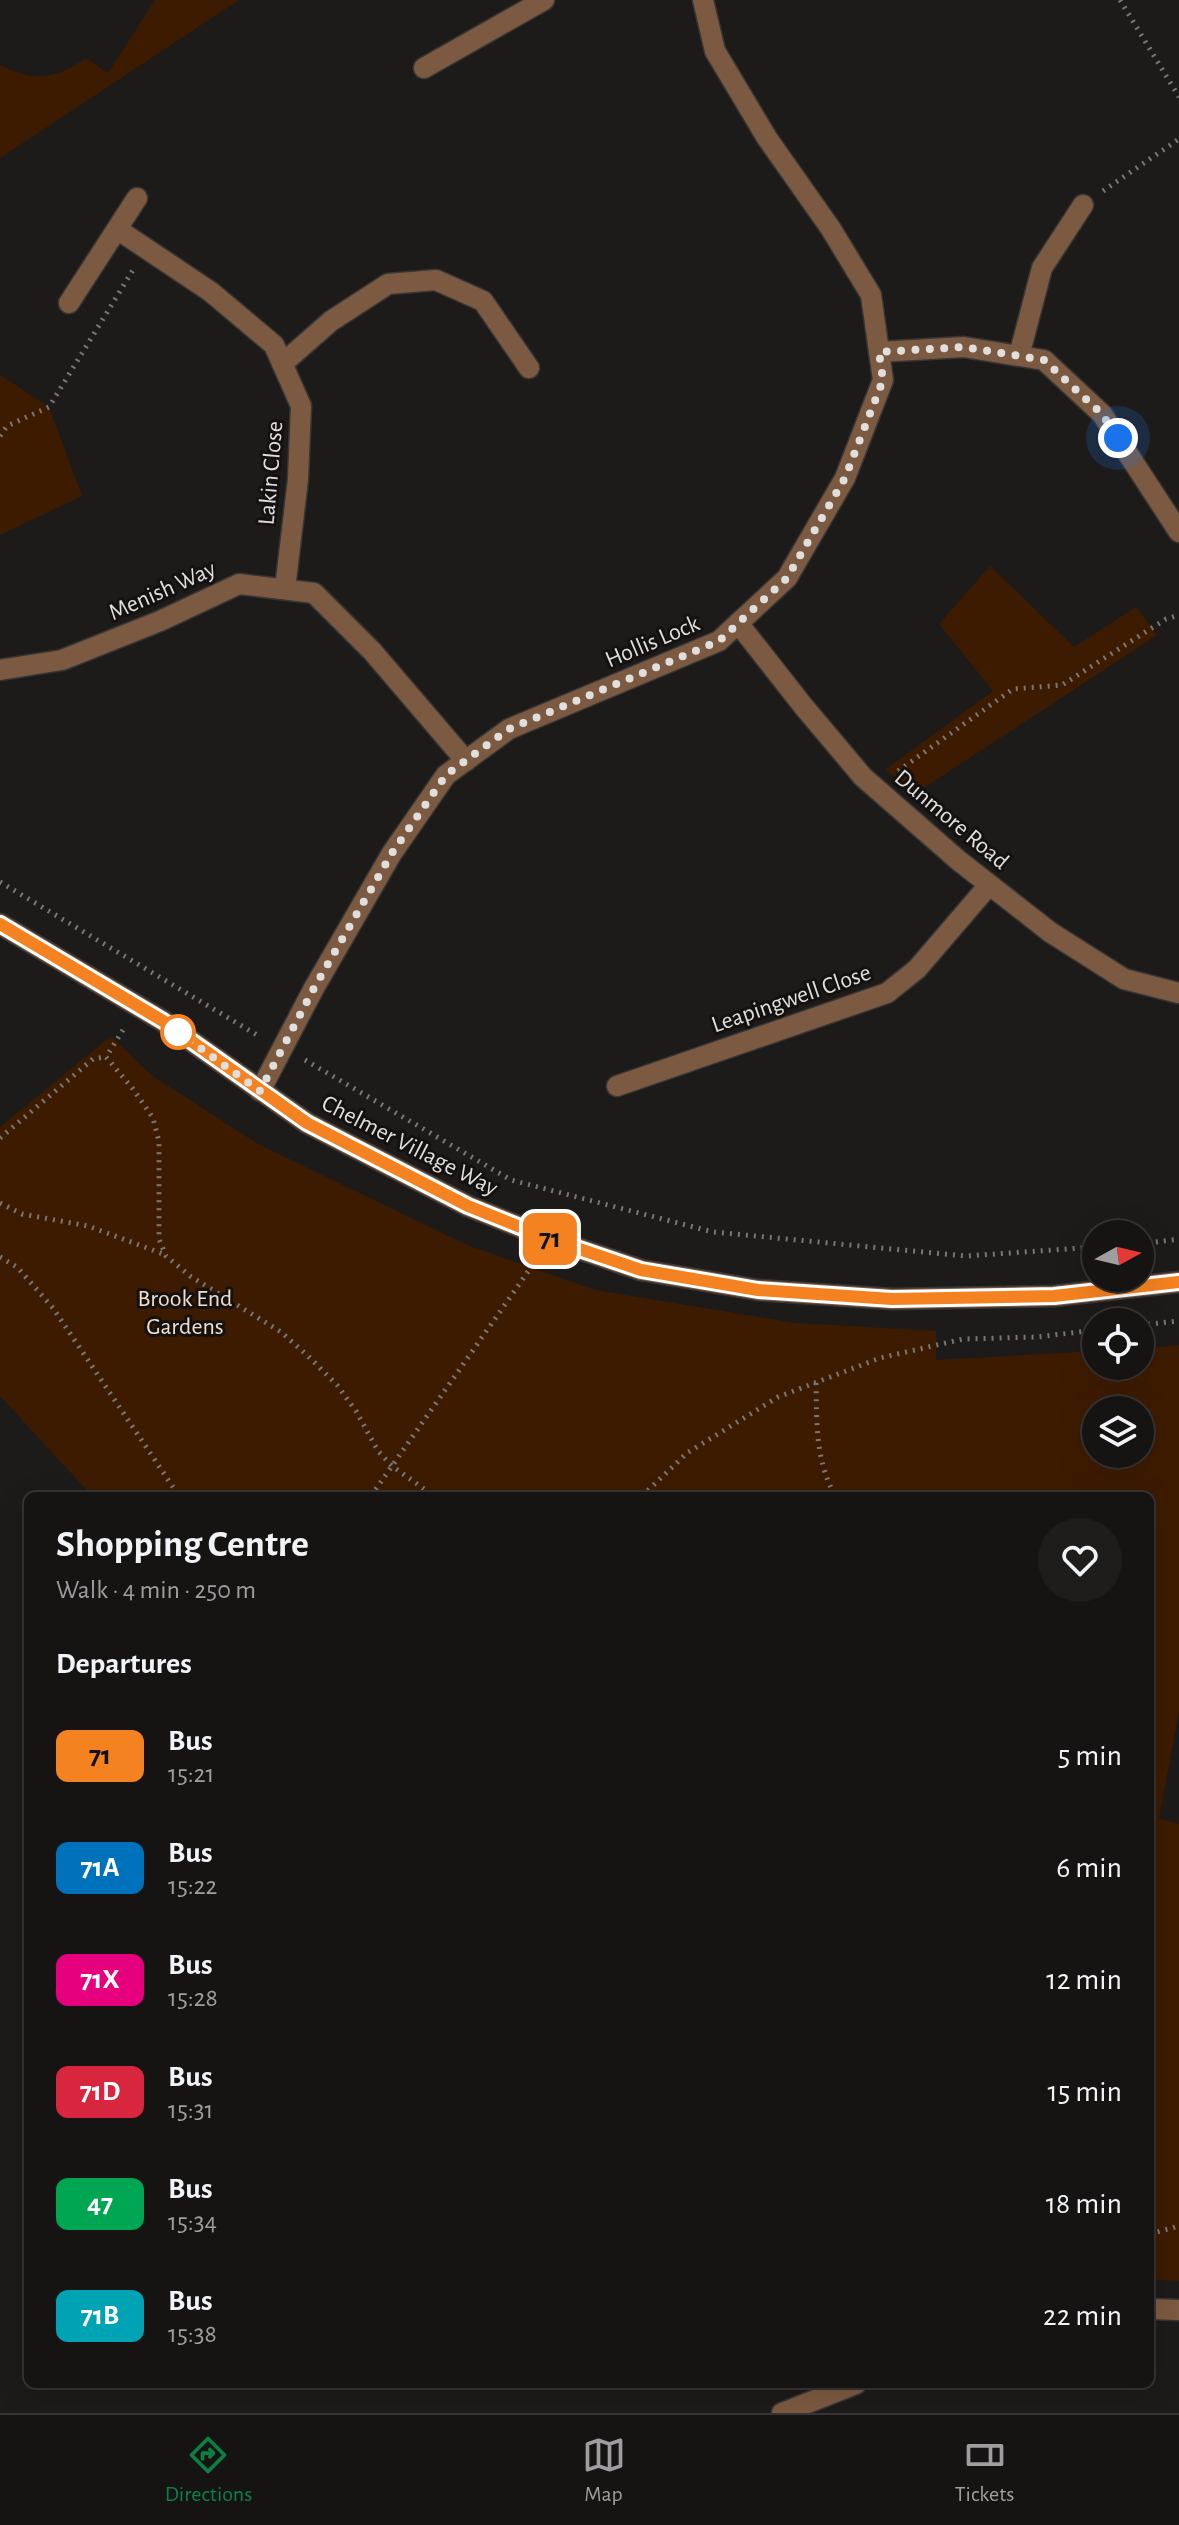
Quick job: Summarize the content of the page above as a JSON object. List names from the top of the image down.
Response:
{
  "streets": {
    "street": [
      "Lakin Close",
      "Menish Way",
      "Hollis Lock",
      "Dunmore Road",
      "Leapingwell Close",
      "Chelmer Village Way"
    ]
  },
  "crossings": [
    ["Lakin Close", "Menish Way"],
    ["Menish Way", "Hollis Lock"],
    ["Hollis Lock", "Dunmore Road"],
    ["Hollis Lock", "Chelmer Village Way"],
    ["Dunmore Road", "Leapingwell Close"]
  ],
  "parks": ["Brook End Gardens"],
  "lines": ["bus line 71"],
  "north": "right",
  "page": {
    "on_map": "71",
    "heading": [
      ["Shopping Centre", "Walk · 4 min · 250 m"],
      "Departures"
    ],
    "list": [
      {
        "mark": "71",
        "name": "Bus",
        "note": "15:21",
        "value": "5 min"
      },
      {
        "mark": "71A",
        "name": "Bus",
        "note": "15:22",
        "value": "6 min"
      },
      {
        "mark": "71X",
        "name": "Bus",
        "note": "15:28",
        "value": "12 min"
      },
      {
        "mark": "71D",
        "name": "Bus",
        "note": "15:31",
        "value": "15 min"
      },
      {
        "mark": "47",
        "name": "Bus",
        "note": "15:34",
        "value": "18 min"
      },
      {
        "mark": "71B",
        "name": "Bus",
        "note": "15:38",
        "value": "22 min"
      }
    ],
    "tabs": ["Directions", "Map", "Tickets"]
  }
}
